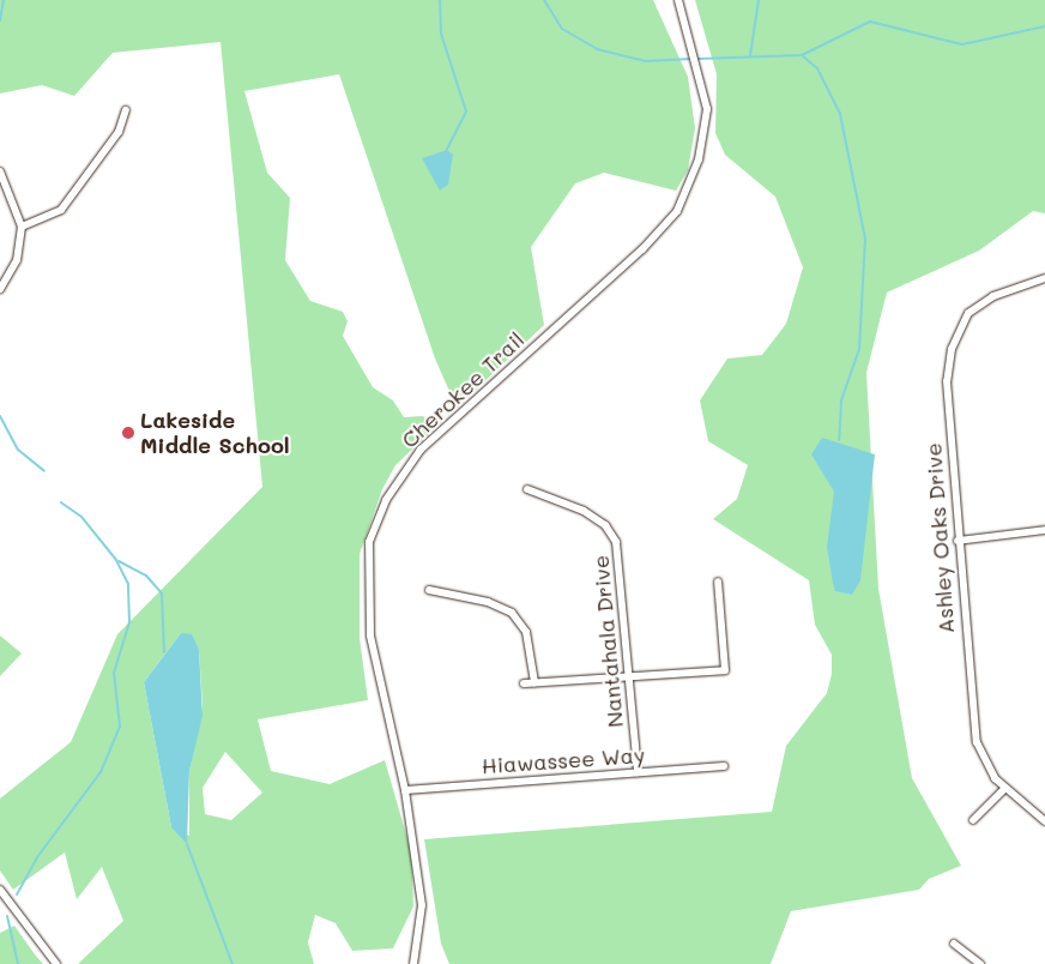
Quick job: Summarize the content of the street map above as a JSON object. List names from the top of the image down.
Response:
{
  "streets": {
    "street": [
      "Cherokee Trail",
      "Ashley Oaks Drive",
      "Nantahala Drive",
      "Hiawassee Way"
    ]
  },
  "crossings": [
    ["Cherokee Trail", "Hiawassee Way"],
    ["Nantahala Drive", "Hiawassee Way"]
  ],
  "places": ["Lakeside Middle School"]
}
